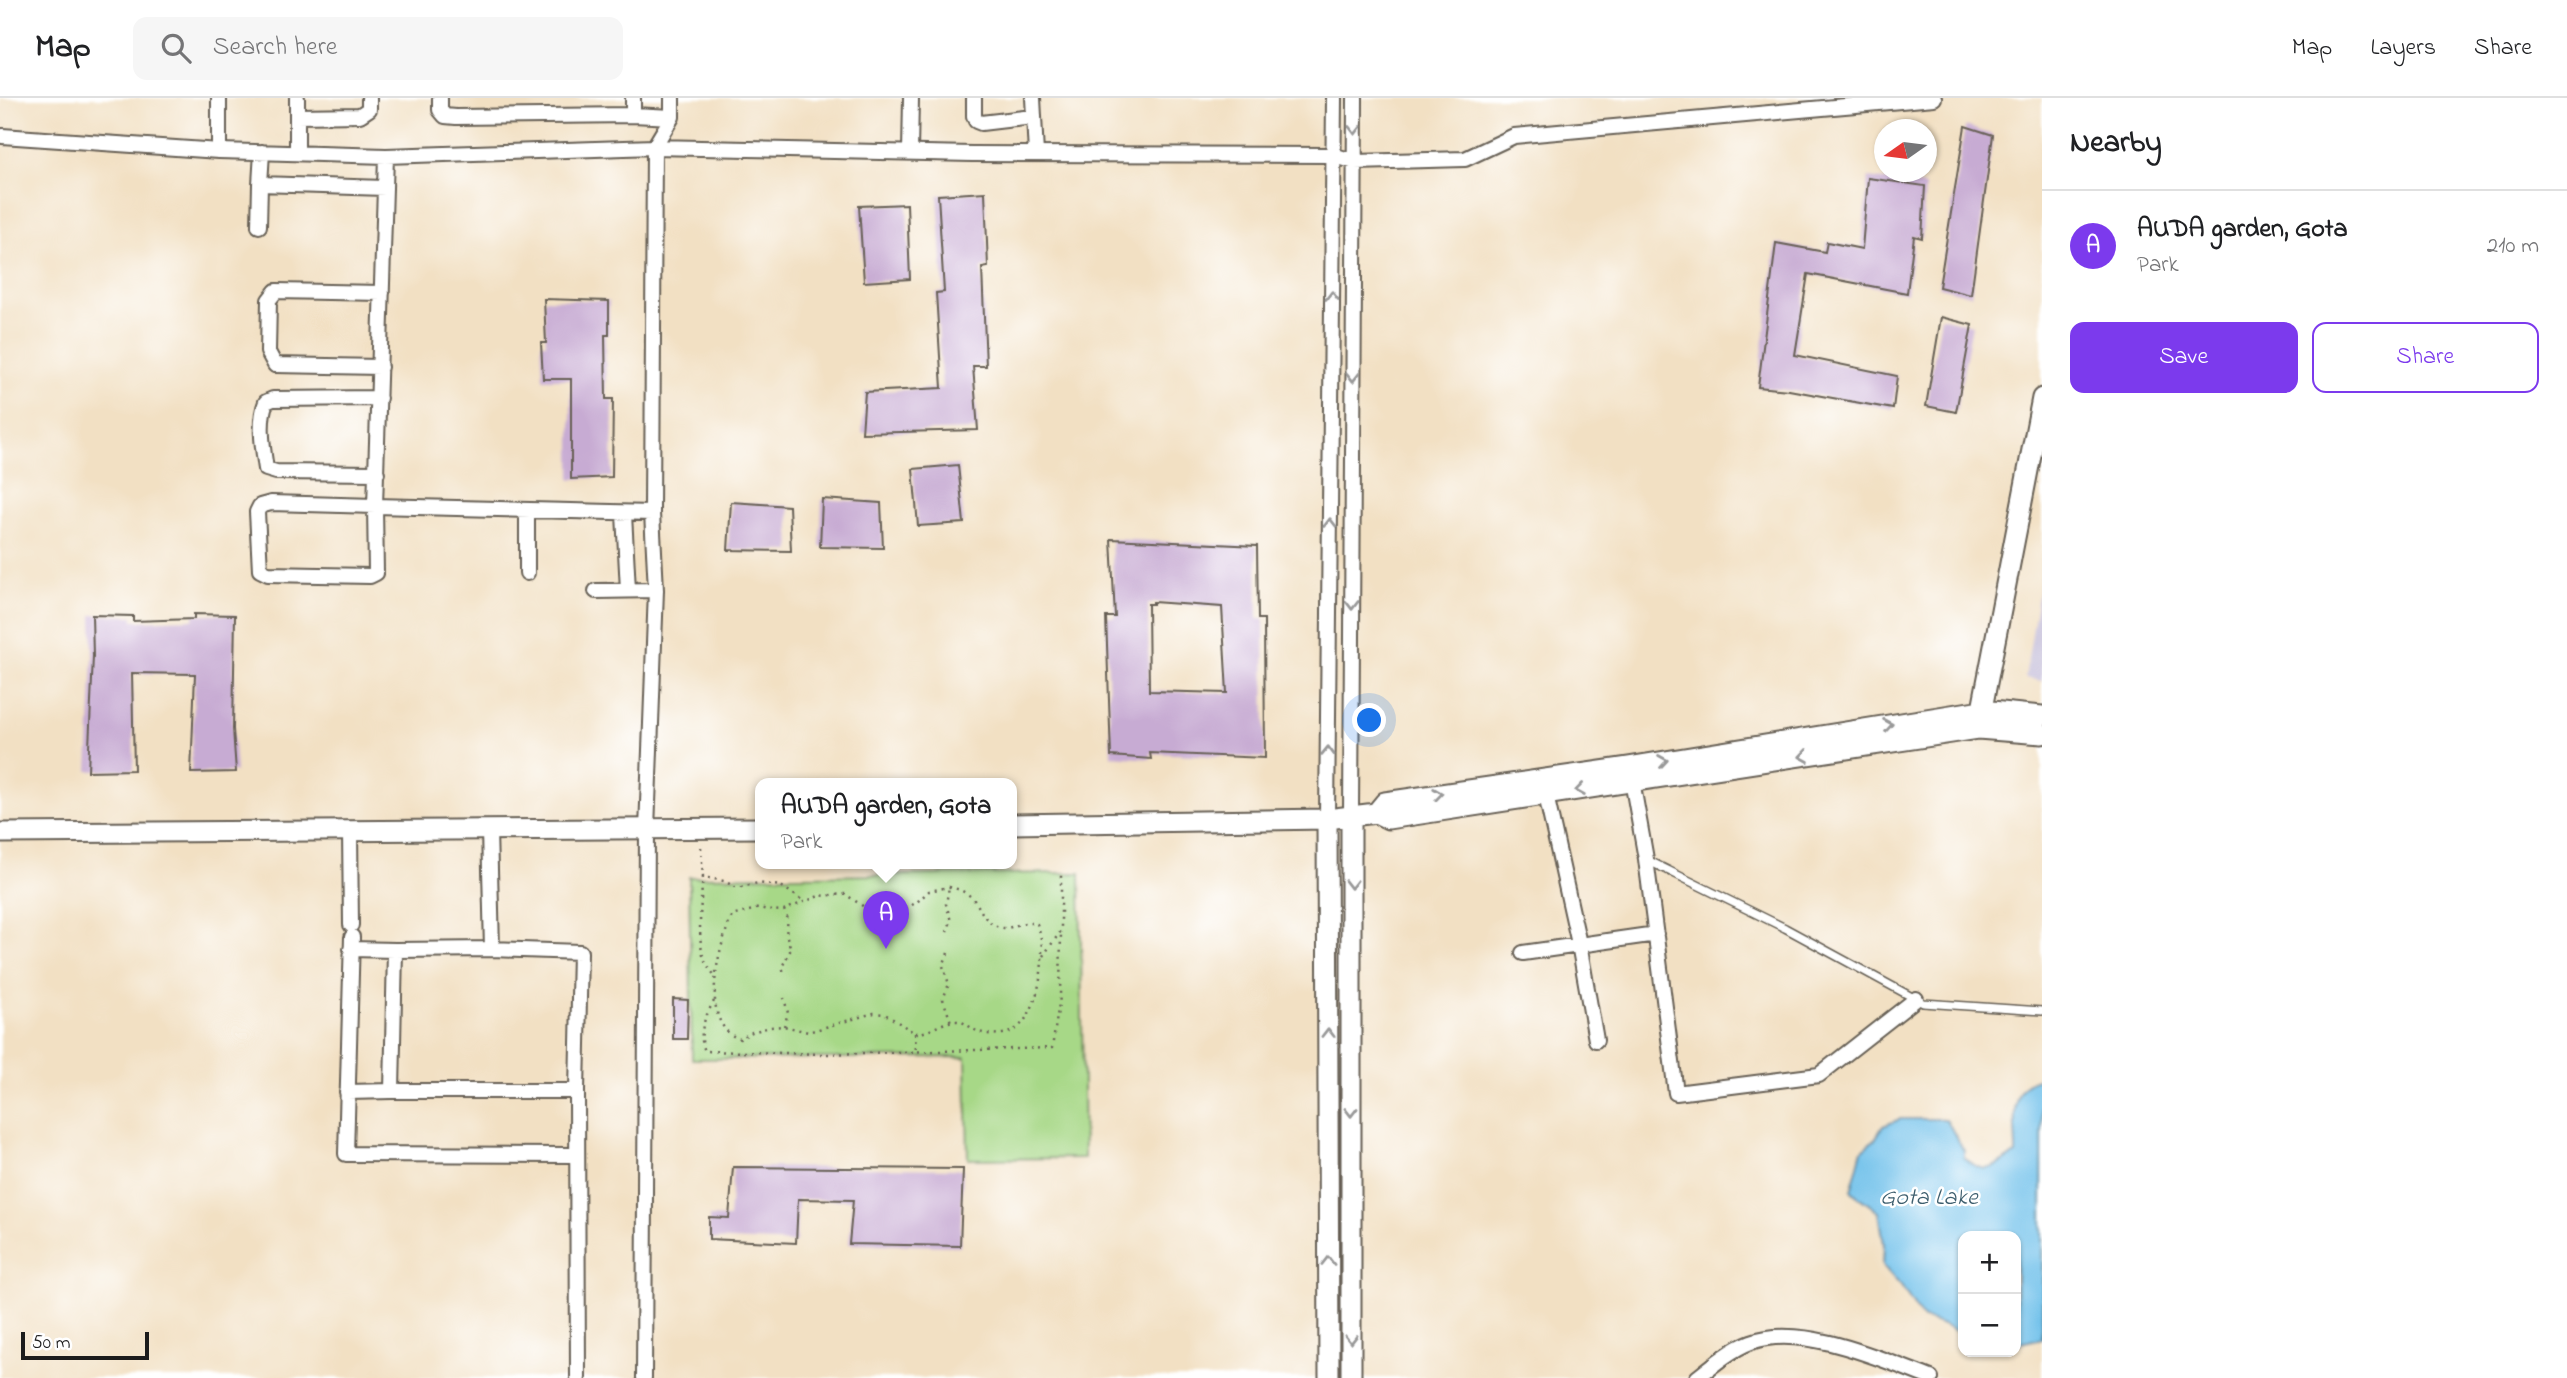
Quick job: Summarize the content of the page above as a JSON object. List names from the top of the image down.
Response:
{
  "water": ["Gota Lake"],
  "scale_bar": "50 m",
  "north": "left",
  "page": {
    "header": "Map",
    "search": "Search here",
    "nav": ["Map", "Layers", "Share"],
    "heading": "Nearby",
    "list": [
      {
        "mark": "A",
        "name": "AUDA garden, Gota",
        "note": "Park",
        "value": "210 m"
      }
    ],
    "buttons": ["Save", "Share"],
    "popup": ["AUDA garden, Gota", "Park"],
    "pins": "A",
    "map_buttons": ["+", "−"],
    "scale": "50 m"
  }
}
